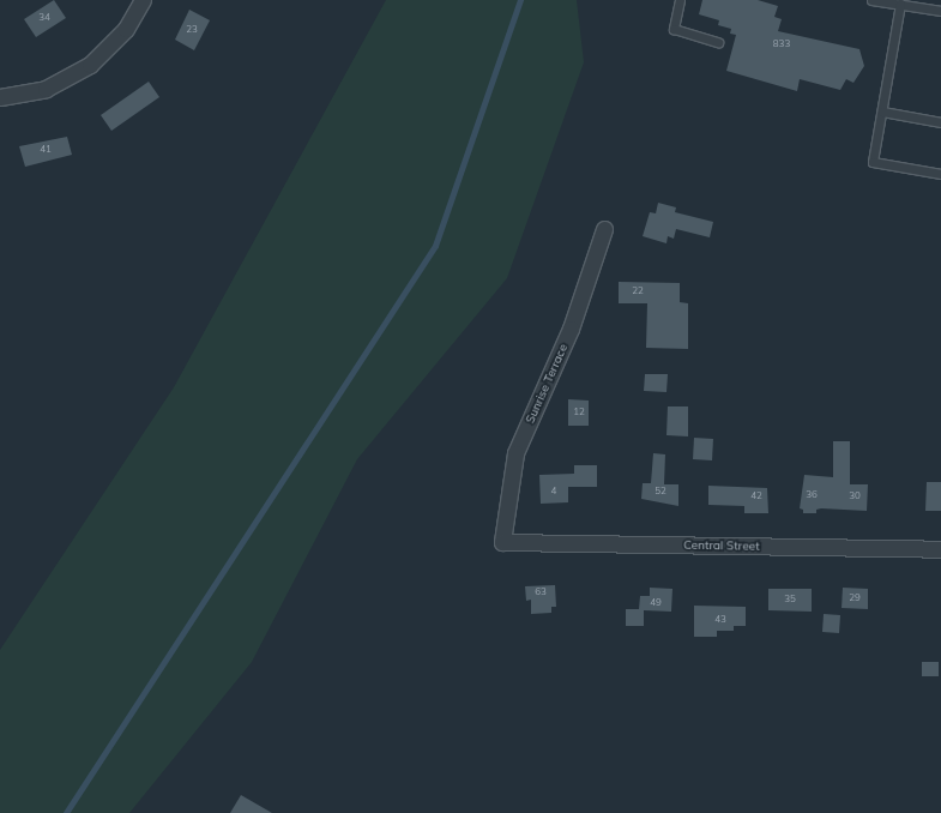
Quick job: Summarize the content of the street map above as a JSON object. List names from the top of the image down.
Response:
{
  "streets": {
    "street": ["Sunrise Terrace", "Central Street"]
  },
  "crossings": [
    ["Sunrise Terrace", "Central Street"]
  ],
  "house_numbers": [
    "34",
    "23",
    "833",
    "41",
    "22",
    "12",
    "4",
    "52",
    "36",
    "42",
    "30",
    "63",
    "29",
    "35",
    "49",
    "43"
  ]
}
